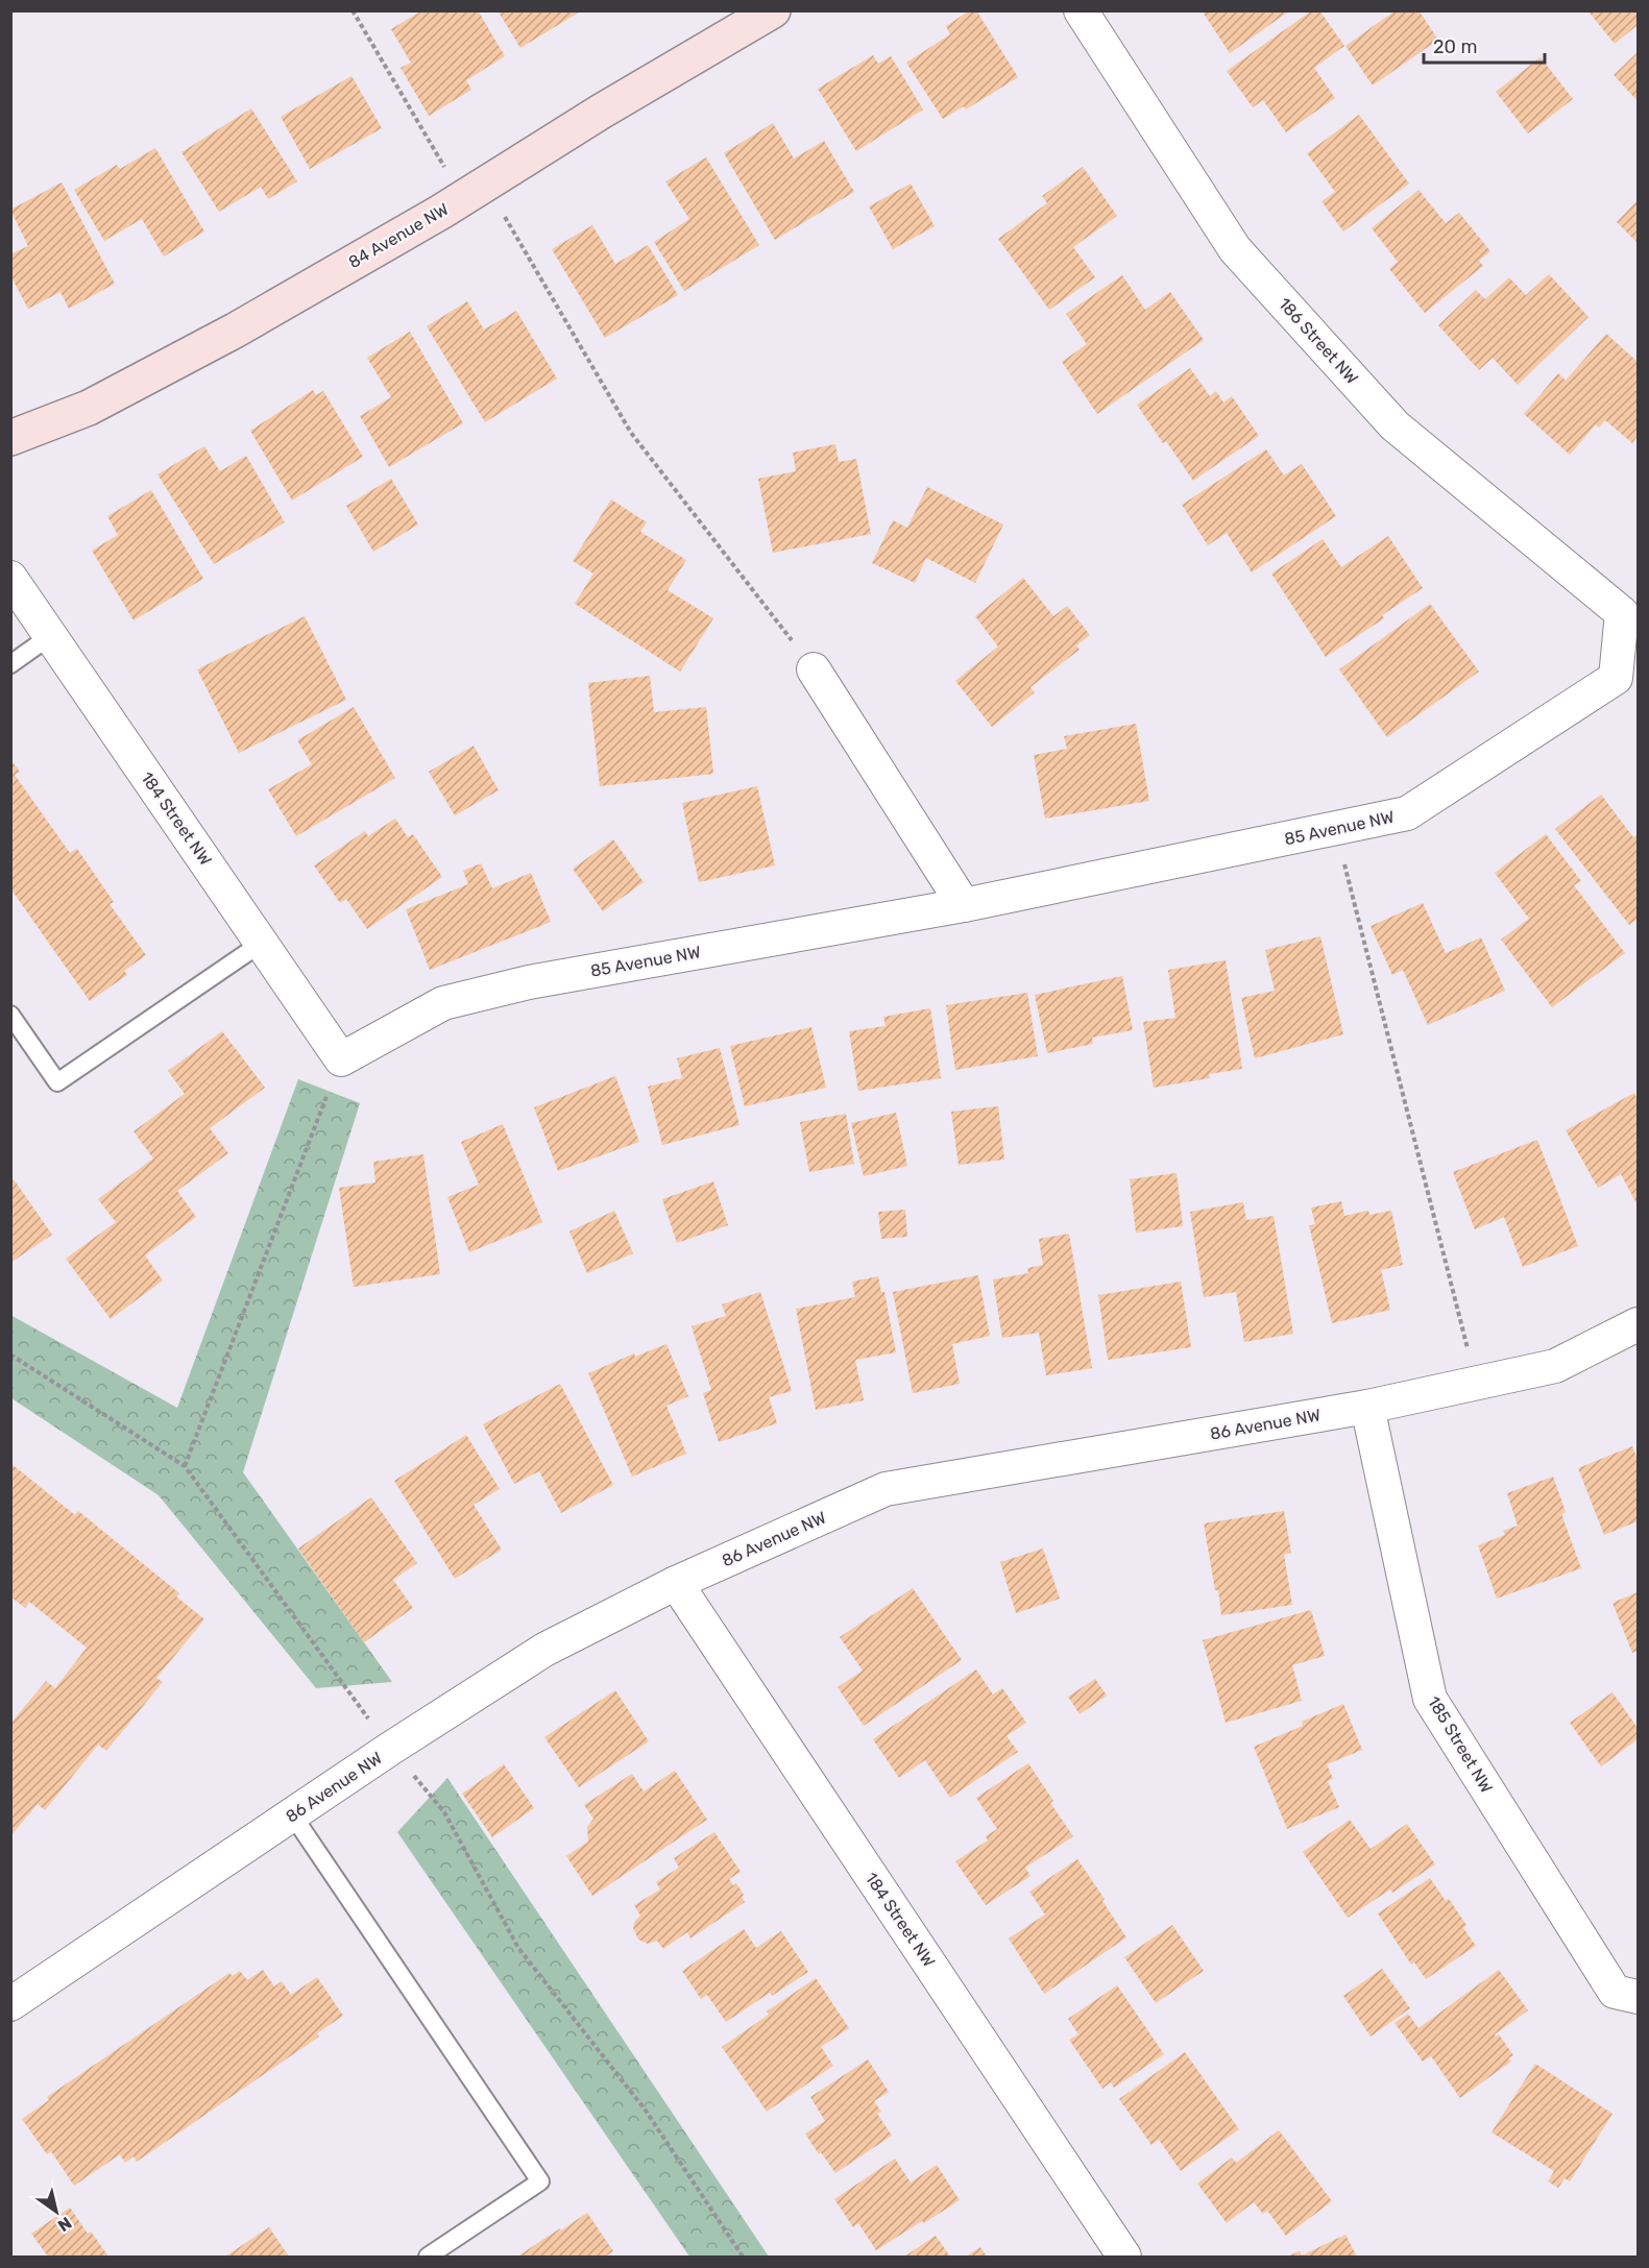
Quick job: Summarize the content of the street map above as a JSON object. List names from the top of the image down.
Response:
{
  "streets": {
    "street": [
      "84 Avenue NW",
      "186 Street NW",
      "184 Street NW",
      "85 Avenue NW",
      "86 Avenue NW",
      "185 Street NW"
    ]
  },
  "crossings": [
    ["186 Street NW", "85 Avenue NW"],
    ["184 Street NW", "85 Avenue NW"],
    ["184 Street NW", "86 Avenue NW"],
    ["86 Avenue NW", "185 Street NW"]
  ],
  "scale_bar": "20 m",
  "north": "bottom right"
}
